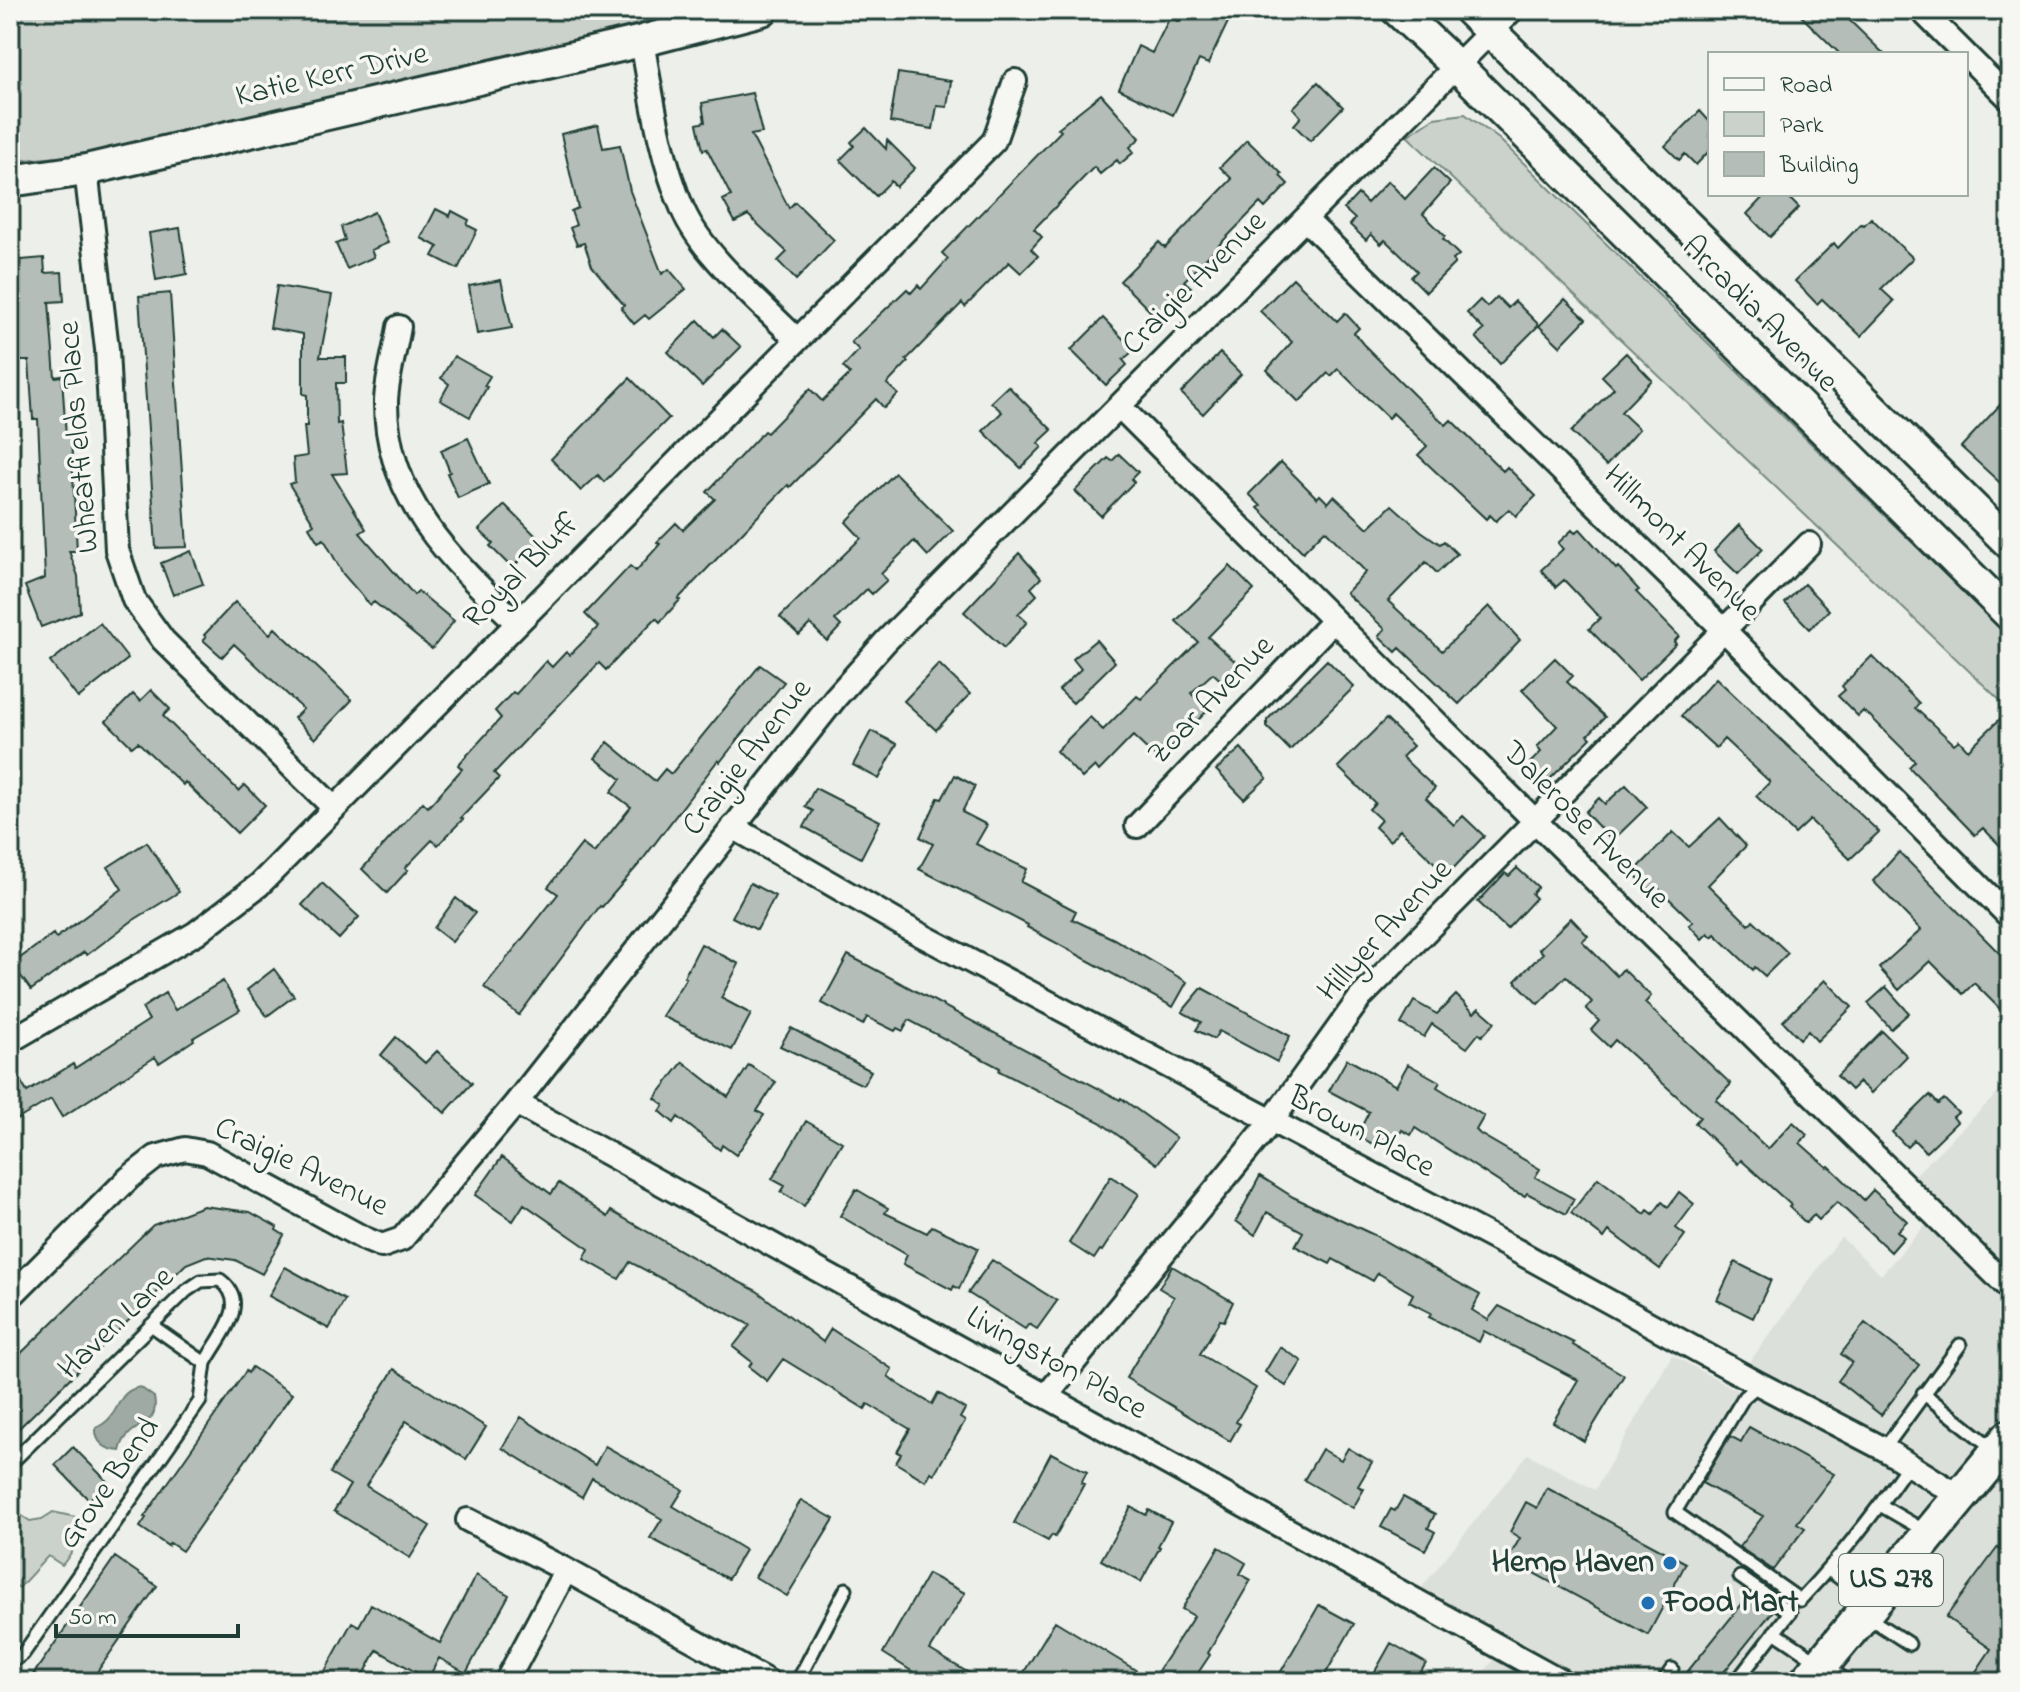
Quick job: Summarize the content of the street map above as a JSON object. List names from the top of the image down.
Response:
{
  "streets": {
    "main road": ["US 278"],
    "street": [
      "Katie Kerr Drive",
      "Craigie Avenue",
      "Arcadia Avenue",
      "Wheatfields Place",
      "Hillmont Avenue",
      "Royal Bluff",
      "Zoar Avenue",
      "Dalerose Avenue",
      "Hillyer Avenue",
      "Brown Place",
      "Livingston Place"
    ],
    "lane": ["Haven Lane", "Grove Bend"]
  },
  "crossings": [
    ["Katie Kerr Drive", "Wheatfields Place"],
    ["Craigie Avenue", "Arcadia Avenue"],
    ["Craigie Avenue", "Hillmont Avenue"],
    ["Craigie Avenue", "Dalerose Avenue"],
    ["Craigie Avenue", "Brown Place"],
    ["Craigie Avenue", "Livingston Place"],
    ["Wheatfields Place", "Royal Bluff"],
    ["Hillmont Avenue", "Hillyer Avenue"],
    ["Zoar Avenue", "Dalerose Avenue"],
    ["Dalerose Avenue", "Hillyer Avenue"],
    ["Hillyer Avenue", "Brown Place"],
    ["Hillyer Avenue", "Livingston Place"],
    ["Brown Place", "US 278"],
    ["Haven Lane", "Grove Bend"]
  ],
  "places": ["Hemp Haven", "Food Mart"],
  "legend": ["Road", "Park", "Building"],
  "scale_bar": "50 m"
}
